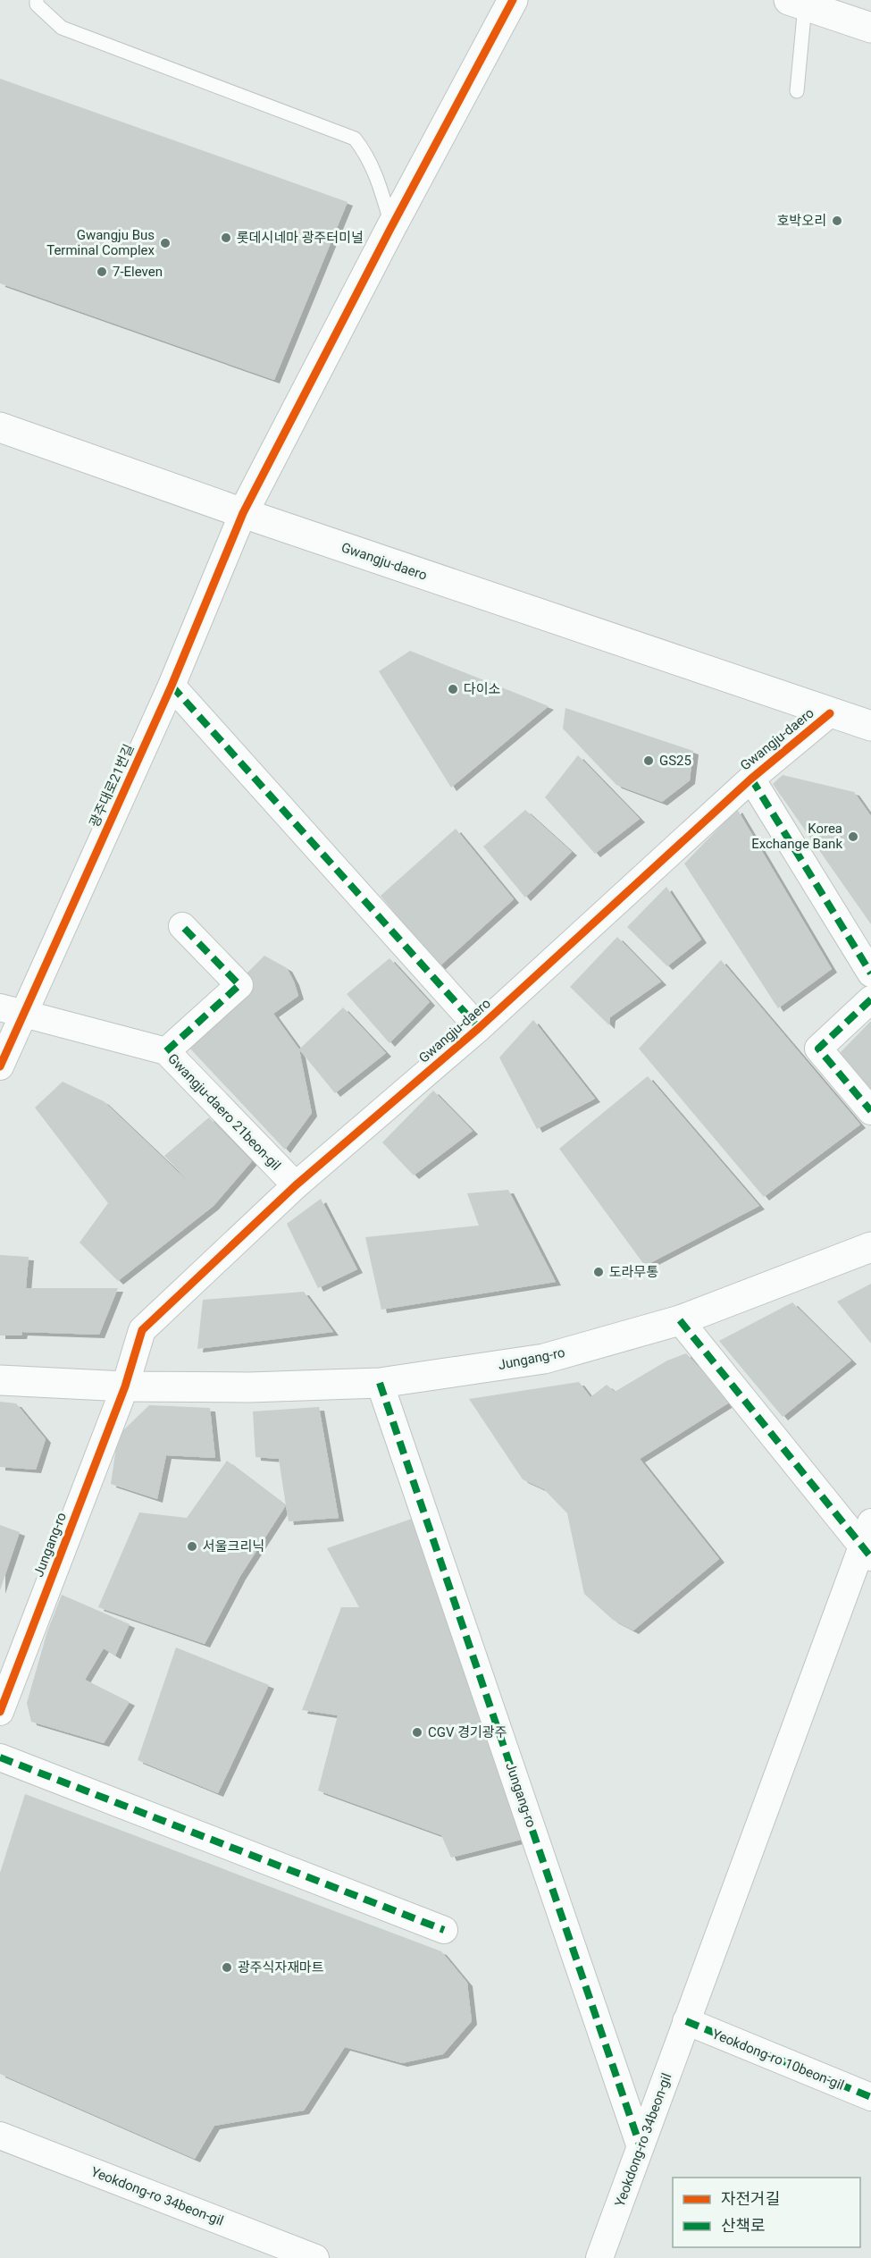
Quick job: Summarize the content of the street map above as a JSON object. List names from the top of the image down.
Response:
{
  "streets": {
    "street": [
      "Gwangju-daero",
      "광주대로21번길",
      "Gwangju-daero 21beon-gil",
      "Jungang-ro",
      "Yeokdong-ro 10beon-gil",
      "Yeokdong-ro 34beon-gil"
    ]
  },
  "crossings": [
    ["Gwangju-daero", "광주대로21번길"],
    ["Gwangju-daero", "Gwangju-daero 21beon-gil"],
    ["Gwangju-daero", "Jungang-ro"],
    ["광주대로21번길", "Gwangju-daero 21beon-gil"],
    ["Jungang-ro", "Yeokdong-ro 34beon-gil"],
    ["Yeokdong-ro 10beon-gil", "Yeokdong-ro 34beon-gil"]
  ],
  "places": [
    "호박오리",
    "롯데시네마 광주터미널",
    "Gwangju Bus Terminal Complex",
    "7-Eleven",
    "다이소",
    "GS25",
    "Korea Exchange Bank",
    "도라무통",
    "서울크리닉",
    "CGV 경기광주",
    "광주식자재마트"
  ],
  "legend": ["자전거길", "산책로"]
}
